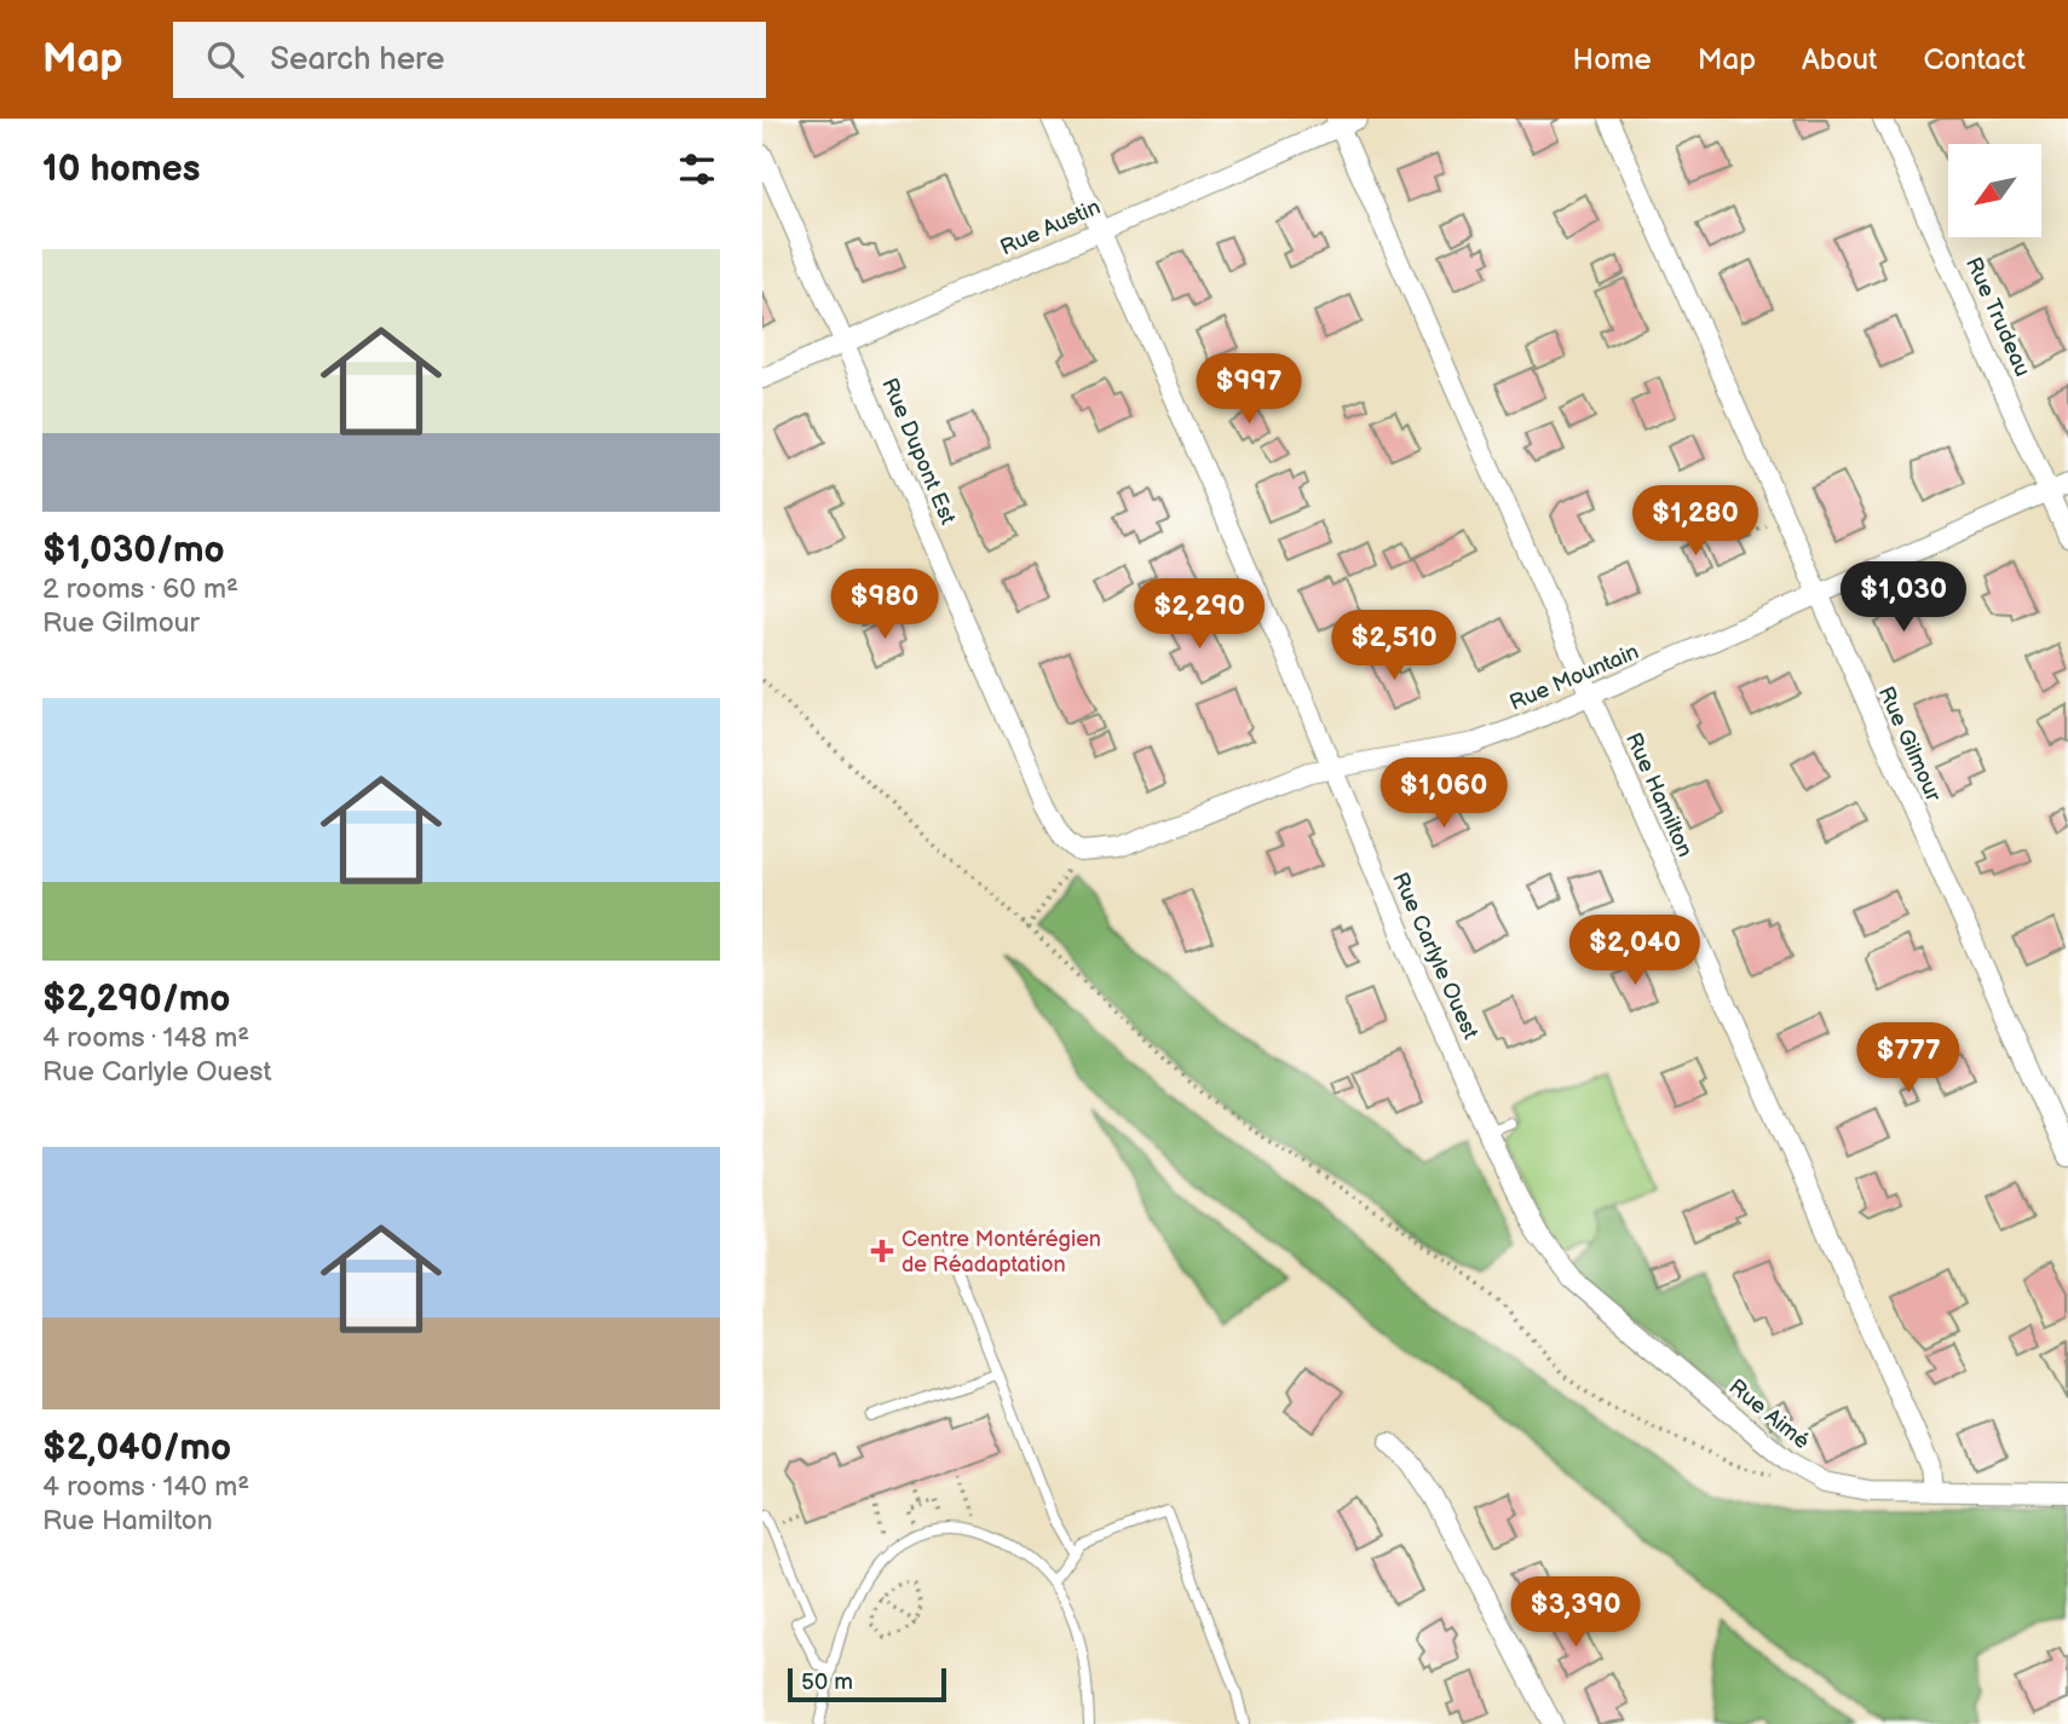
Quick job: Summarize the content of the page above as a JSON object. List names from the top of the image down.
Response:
{
  "streets": {
    "street": [
      "Rue Austin",
      "Rue Trudeau",
      "Rue Dupont Est",
      "Rue Mountain",
      "Rue Gilmour",
      "Rue Hamilton",
      "Rue Carlyle Ouest",
      "Rue Aimé"
    ]
  },
  "crossings": [
    ["Rue Austin", "Rue Dupont Est"],
    ["Rue Austin", "Rue Hamilton"],
    ["Rue Austin", "Rue Carlyle Ouest"],
    ["Rue Trudeau", "Rue Mountain"],
    ["Rue Dupont Est", "Rue Mountain"],
    ["Rue Mountain", "Rue Gilmour"],
    ["Rue Mountain", "Rue Hamilton"],
    ["Rue Mountain", "Rue Carlyle Ouest"],
    ["Rue Hamilton", "Rue Aimé"],
    ["Rue Carlyle Ouest", "Rue Aimé"]
  ],
  "places": {
    "health": ["Centre Montérégien de Réadaptation"]
  },
  "scale_bar": "50 m",
  "north": "bottom left",
  "page": {
    "header": "Map",
    "search": "Search here",
    "nav": [
      "Home",
      "Map",
      "About",
      "Contact"
    ],
    "heading": "10 homes",
    "list": [
      {
        "name": "$1,030/mo",
        "note": "2 rooms · 60 m² · Rue Gilmour"
      },
      {
        "name": "$2,290/mo",
        "note": "4 rooms · 148 m² · Rue Carlyle Ouest"
      },
      {
        "name": "$2,040/mo",
        "note": "4 rooms · 140 m² · Rue Hamilton"
      }
    ],
    "price": [
      "$997",
      "$1,280",
      "$1,030",
      "$980",
      "$2,290",
      "$2,510",
      "$1,060",
      "$2,040",
      "$777",
      "$3,390"
    ],
    "scale": "50 m"
  }
}
